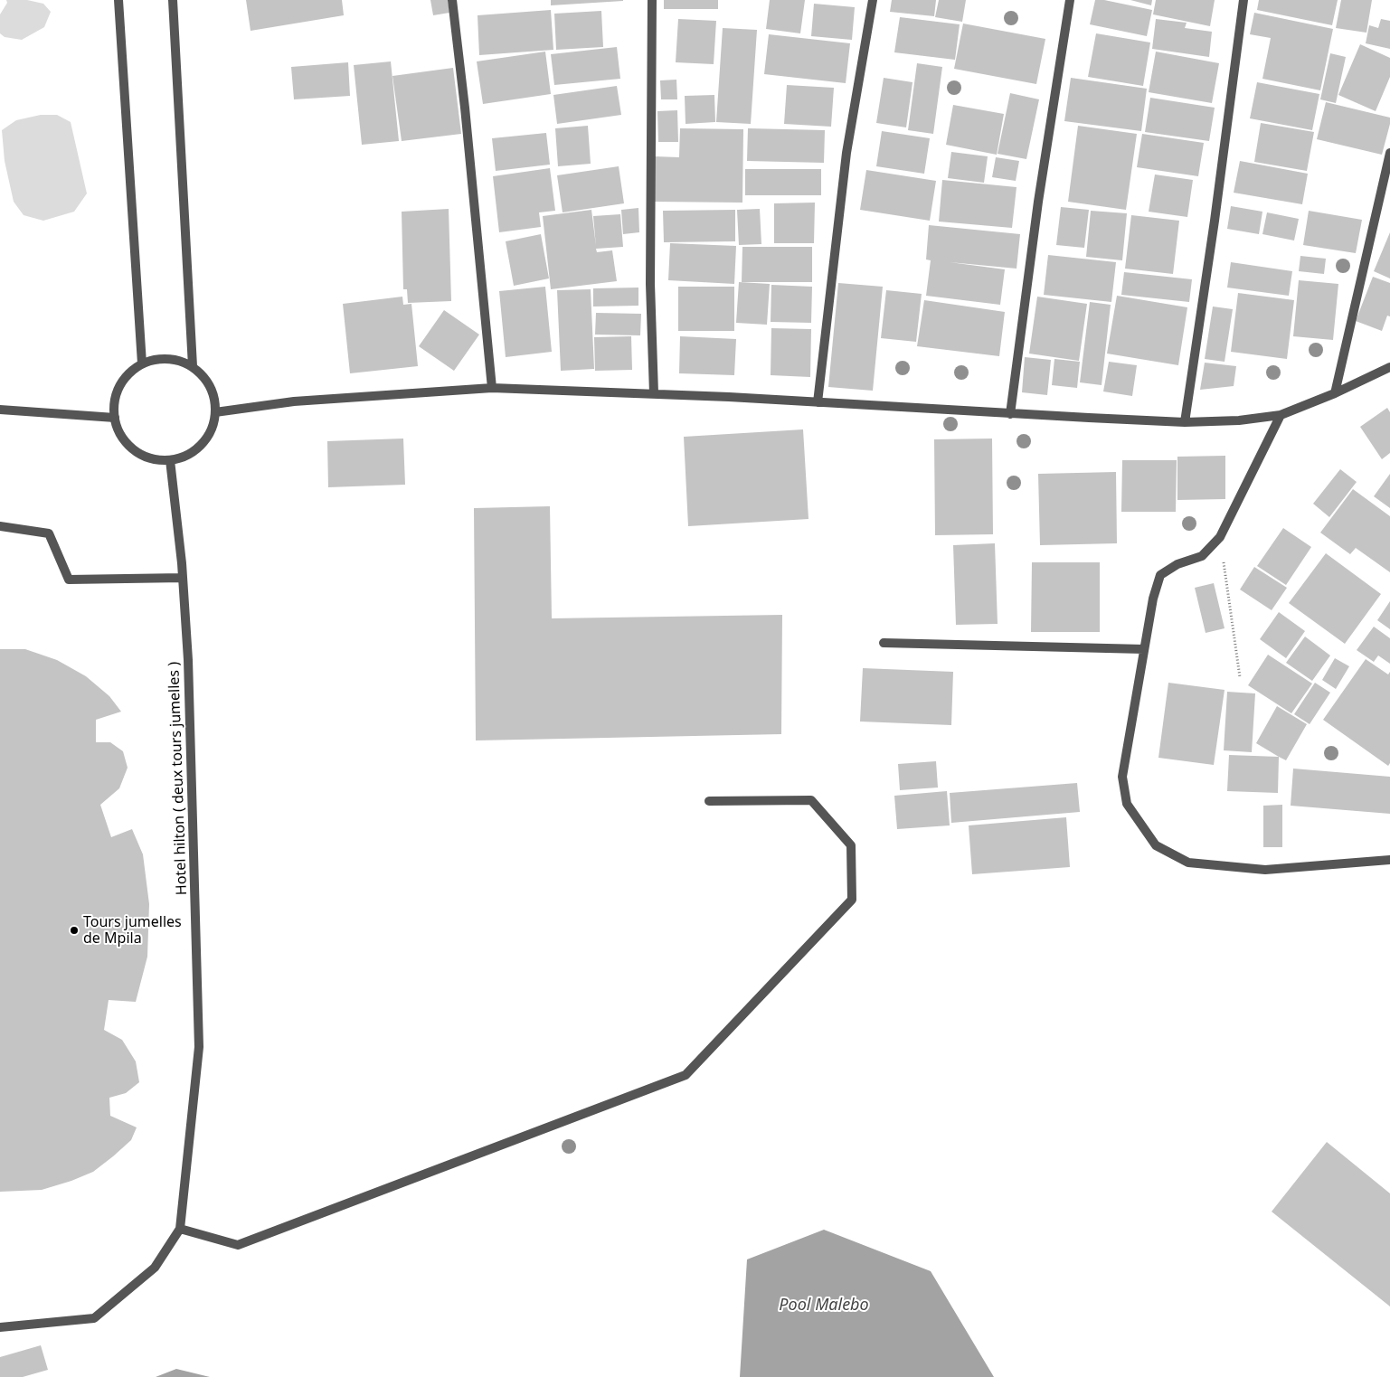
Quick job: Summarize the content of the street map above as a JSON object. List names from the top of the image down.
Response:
{
  "streets": {
    "street": ["Hotel hilton ( deux tours jumelles )"]
  },
  "water": ["Pool Malebo"],
  "places": ["Tours jumelles de Mpila"]
}
